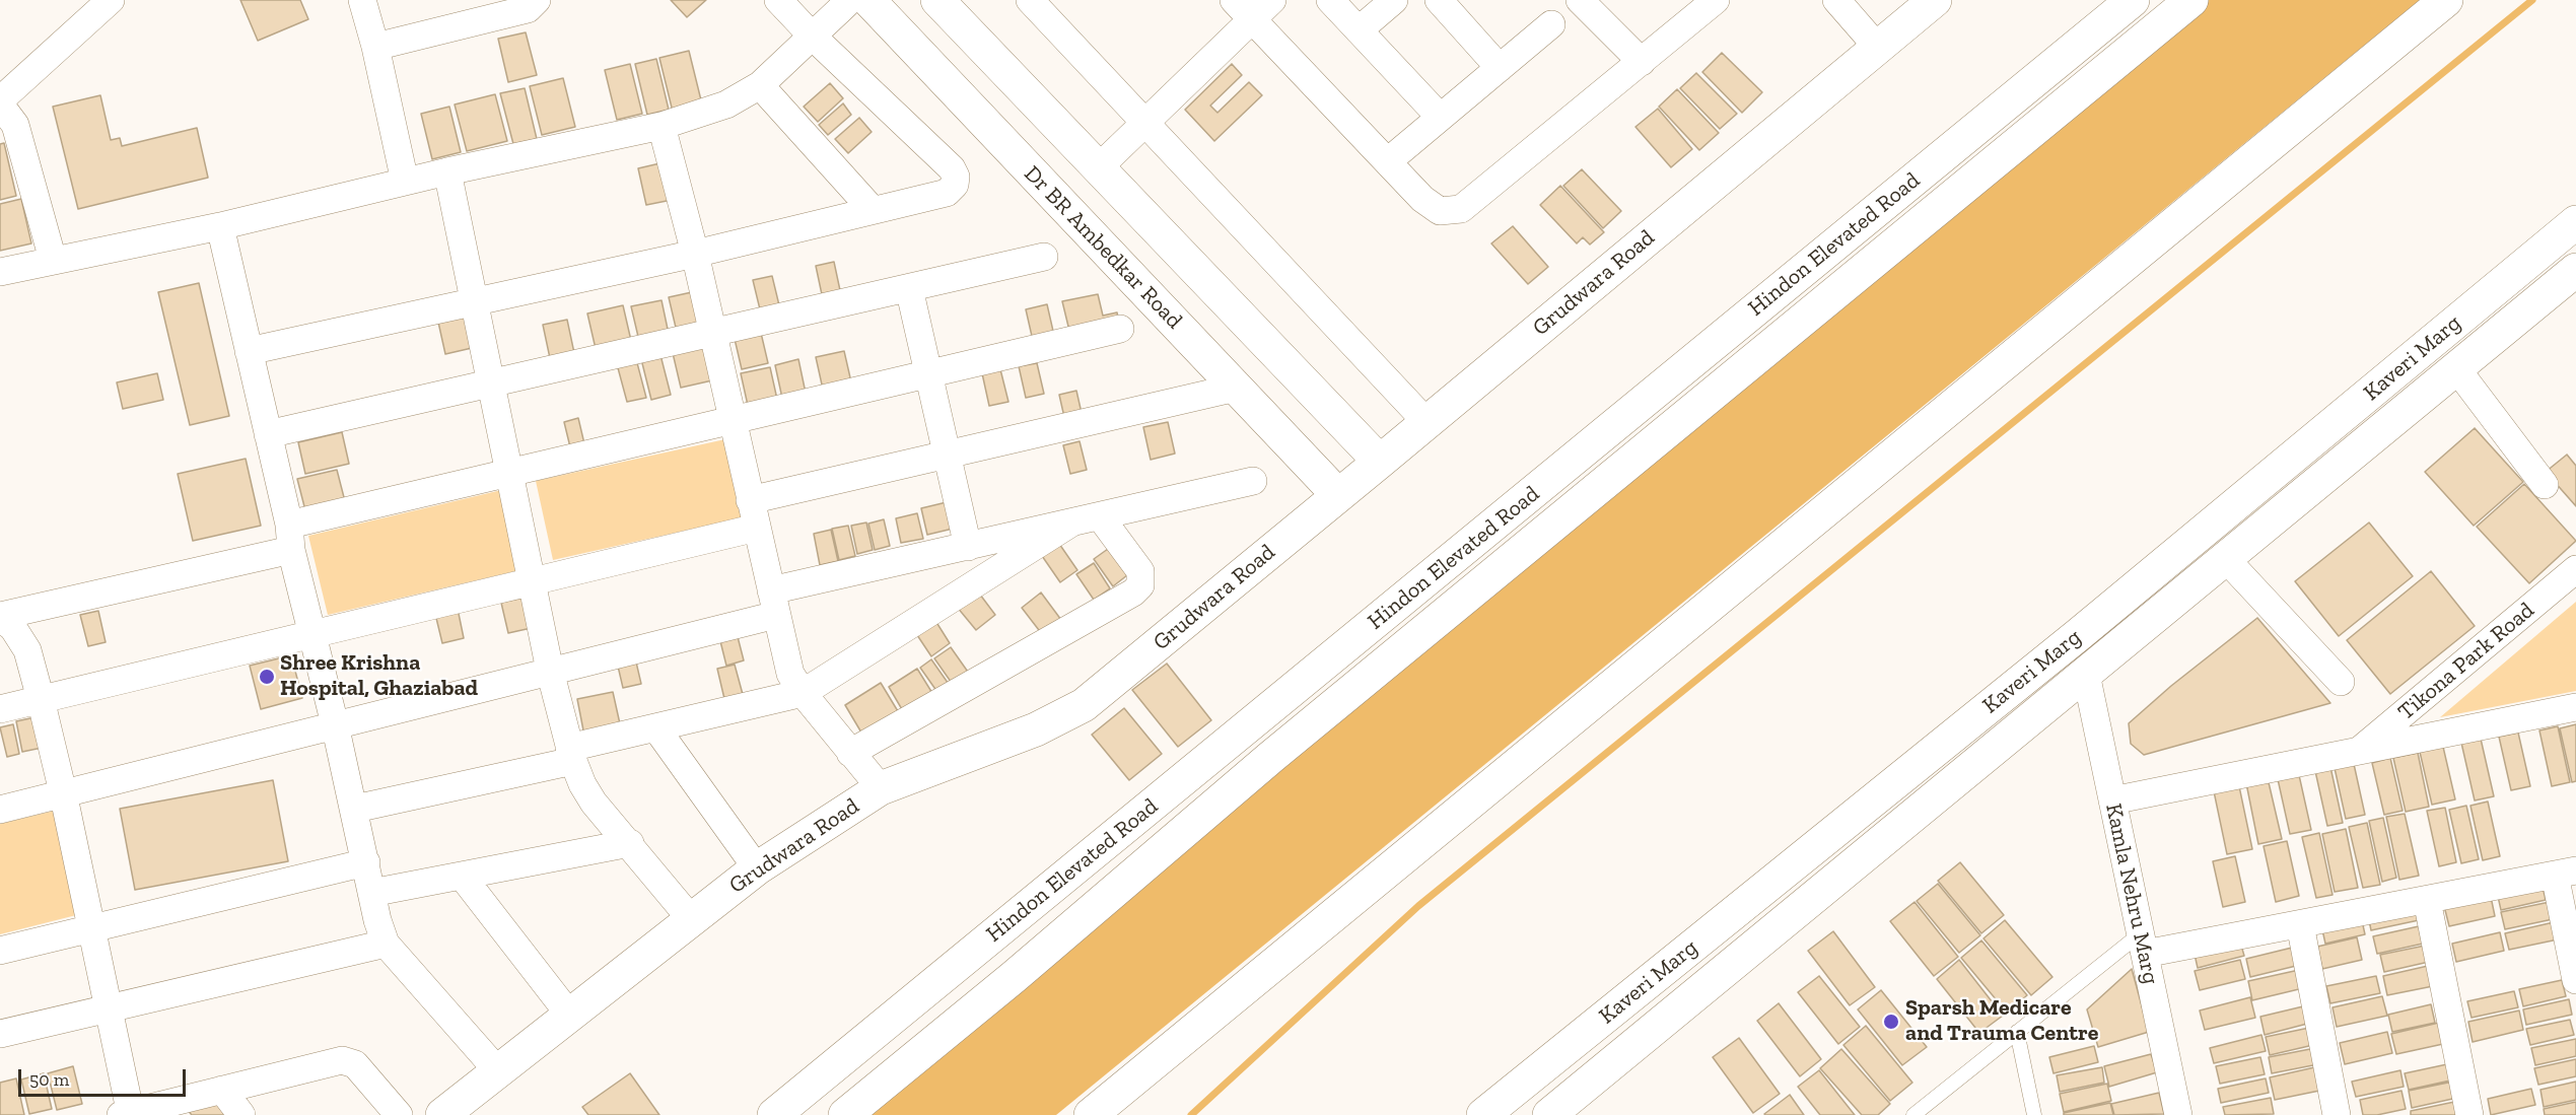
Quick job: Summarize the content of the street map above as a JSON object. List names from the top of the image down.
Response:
{
  "streets": {
    "main road": [
      "Hindon Elevated Road",
      "Dr BR Ambedkar Road",
      "Grudwara Road",
      "Kaveri Marg"
    ],
    "street": ["Tikona Park Road", "Kamla Nehru Marg"]
  },
  "crossings": [
    ["Dr BR Ambedkar Road", "Grudwara Road"],
    ["Kaveri Marg", "Kamla Nehru Marg"],
    ["Tikona Park Road", "Kamla Nehru Marg"]
  ],
  "places": ["Shree Krishna Hospital, Ghaziabad", "Sparsh Medicare and Trauma Centre"],
  "scale_bar": "50 m"
}
